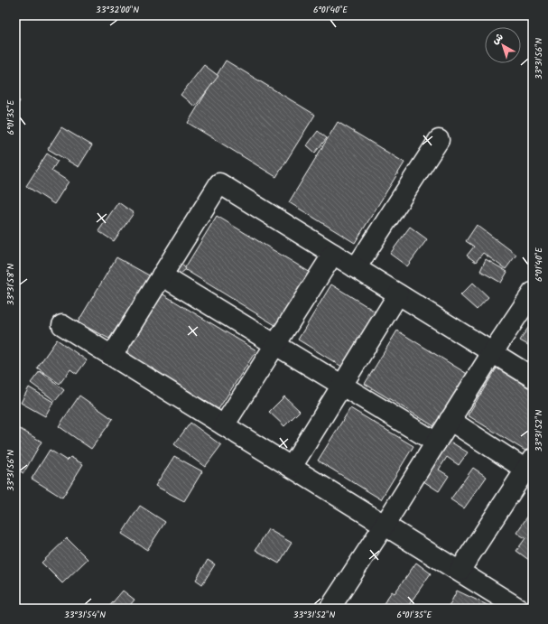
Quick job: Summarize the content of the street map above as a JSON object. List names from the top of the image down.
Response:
{
  "north": "top left",
  "coordinates": [
    "33°32'00\"N",
    "6°01'40\"E",
    "33°31'56\"N",
    "6°01'35\"E",
    "33°31'58\"N",
    "33°31'52\"N",
    "33°31'54\"N"
  ]
}
